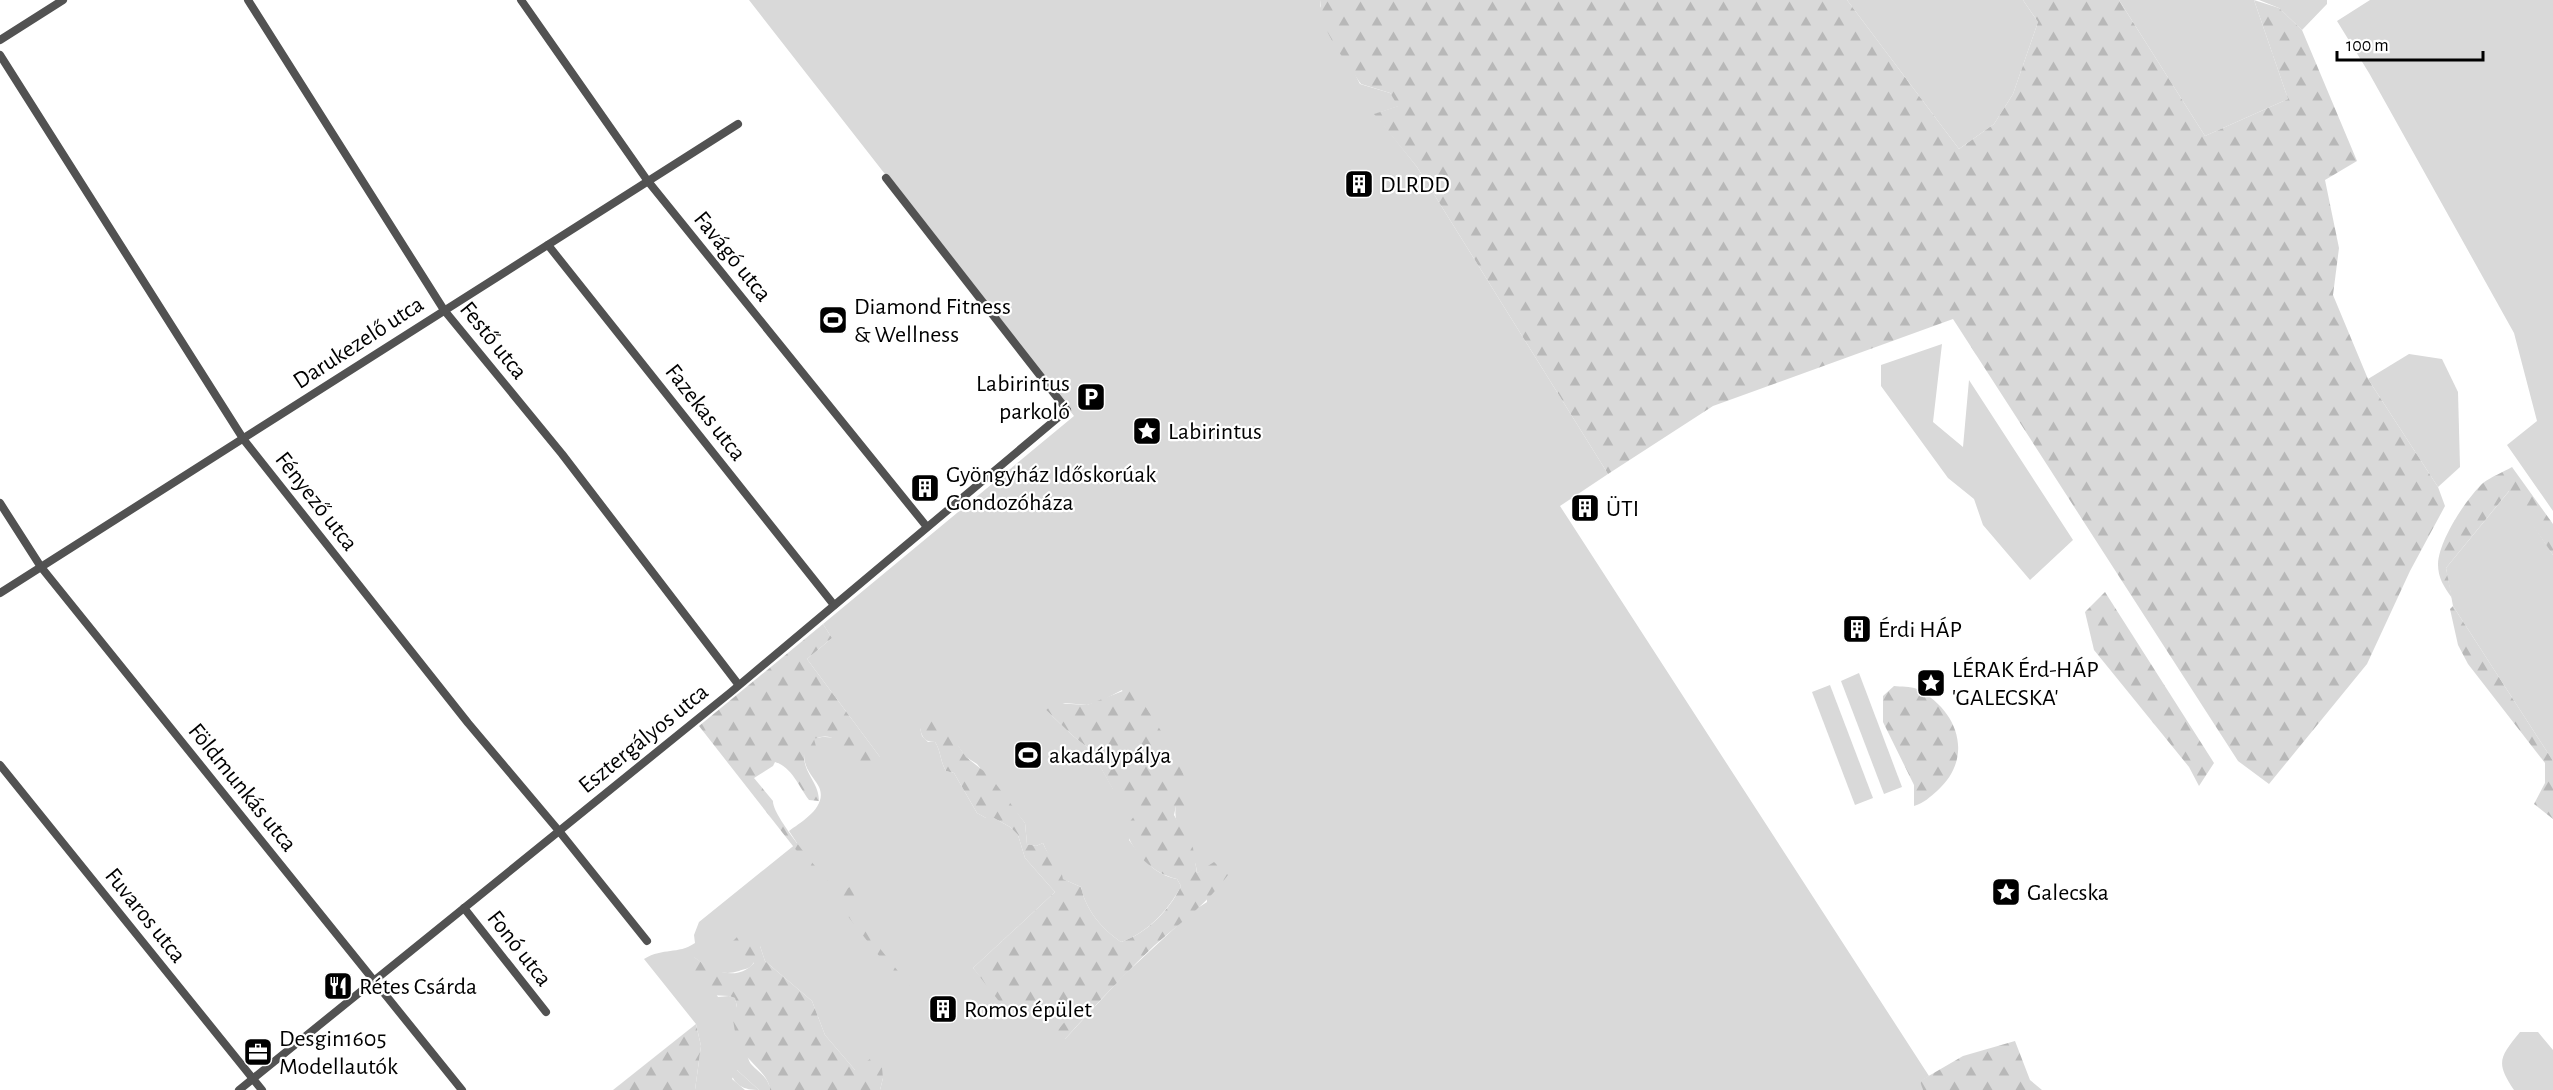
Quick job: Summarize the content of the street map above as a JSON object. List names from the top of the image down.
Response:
{
  "streets": {
    "street": [
      "Favágó utca",
      "Festő utca",
      "Darukezelő utca",
      "Fazekas utca",
      "Fényező utca",
      "Esztergályos utca",
      "Földmunkás utca",
      "Fuvaros utca",
      "Fonó utca"
    ]
  },
  "crossings": [
    ["Favágó utca", "Darukezelő utca"],
    ["Favágó utca", "Esztergályos utca"],
    ["Festő utca", "Darukezelő utca"],
    ["Festő utca", "Esztergályos utca"],
    ["Darukezelő utca", "Fazekas utca"],
    ["Darukezelő utca", "Fényező utca"],
    ["Darukezelő utca", "Földmunkás utca"],
    ["Fazekas utca", "Esztergályos utca"],
    ["Fényező utca", "Esztergályos utca"],
    ["Esztergályos utca", "Földmunkás utca"],
    ["Esztergályos utca", "Fuvaros utca"],
    ["Esztergályos utca", "Fonó utca"]
  ],
  "places": {
    "building": [
      "DLRDD",
      "Gyöngyház Időskorúak Gondozóháza",
      "ÜTI",
      "Érdi HÁP",
      "Romos épület"
    ],
    "sports": ["Diamond Fitness & Wellness", "akadálypálya"],
    "parking": ["Labirintus parkoló"],
    "place": ["Labirintus", "LÉRAK Érd-HÁP 'GALECSKA'", "Galecska"],
    "restaurant": ["Rétes Csárda"],
    "office": ["Desgin1605 Modellautók"]
  },
  "scale_bar": "100 m"
}
